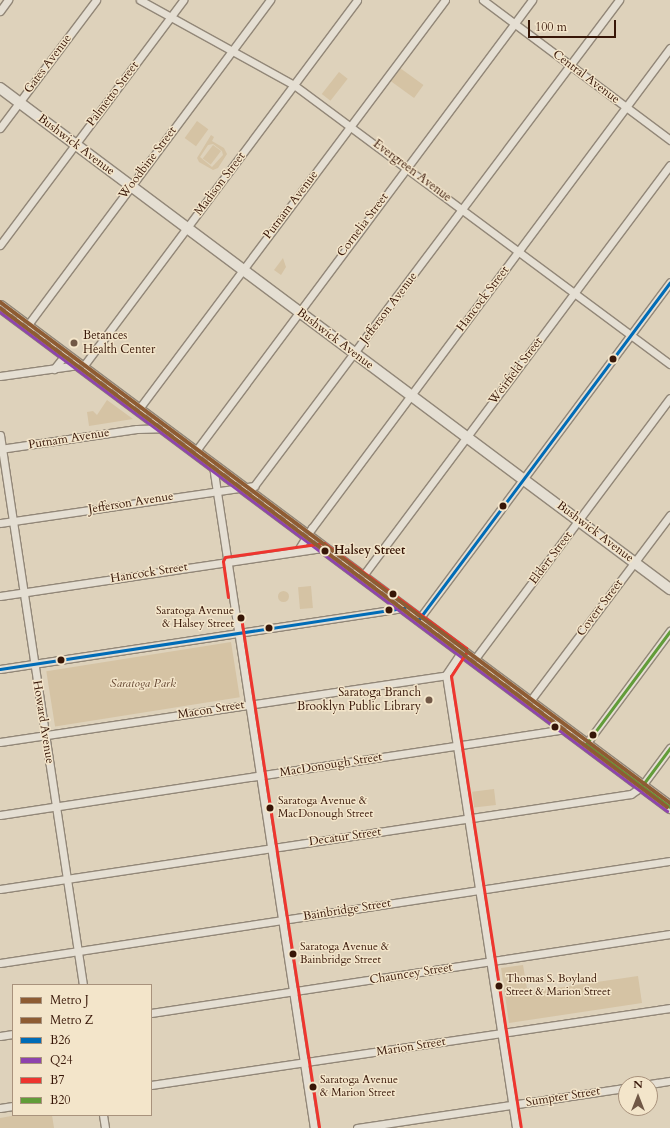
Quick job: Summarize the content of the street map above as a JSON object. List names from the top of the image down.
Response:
{
  "streets": {
    "main road": ["Bushwick Avenue"],
    "street": [
      "Gates Avenue",
      "Central Avenue",
      "Palmetto Street",
      "Woodbine Street",
      "Evergreen Avenue",
      "Madison Street",
      "Putnam Avenue",
      "Cornelia Street",
      "Hancock Street",
      "Jefferson Avenue",
      "Weirfield Street",
      "Eldert Street",
      "Covert Street",
      "Macon Street",
      "Howard Avenue",
      "MacDonough Street",
      "Decatur Street",
      "Bainbridge Street",
      "Chauncey Street",
      "Marion Street",
      "Sumpter Street"
    ]
  },
  "crossings": [
    ["Gates Avenue", "Bushwick Avenue"],
    ["Central Avenue", "Cornelia Street"],
    ["Central Avenue", "Hancock Street"],
    ["Central Avenue", "Jefferson Avenue"],
    ["Palmetto Street", "Bushwick Avenue"],
    ["Palmetto Street", "Evergreen Avenue"],
    ["Bushwick Avenue", "Woodbine Street"],
    ["Bushwick Avenue", "Madison Street"],
    ["Bushwick Avenue", "Putnam Avenue"],
    ["Bushwick Avenue", "Cornelia Street"],
    ["Bushwick Avenue", "Hancock Street"],
    ["Bushwick Avenue", "Jefferson Avenue"],
    ["Bushwick Avenue", "Weirfield Street"],
    ["Bushwick Avenue", "Eldert Street"],
    ["Bushwick Avenue", "Covert Street"],
    ["Woodbine Street", "Evergreen Avenue"],
    ["Evergreen Avenue", "Madison Street"],
    ["Evergreen Avenue", "Putnam Avenue"],
    ["Evergreen Avenue", "Cornelia Street"],
    ["Evergreen Avenue", "Hancock Street"],
    ["Evergreen Avenue", "Jefferson Avenue"],
    ["Evergreen Avenue", "Weirfield Street"],
    ["Putnam Avenue", "Howard Avenue"],
    ["Hancock Street", "Howard Avenue"],
    ["Jefferson Avenue", "Howard Avenue"],
    ["Macon Street", "Howard Avenue"],
    ["Howard Avenue", "MacDonough Street"],
    ["Howard Avenue", "Decatur Street"],
    ["Howard Avenue", "Bainbridge Street"]
  ],
  "parks": ["Saratoga Park"],
  "places": [
    "Betances Health Center",
    "Halsey Street",
    "Saratoga Avenue & Halsey Street",
    "Saratoga Branch Brooklyn Public Library",
    "Saratoga Avenue & MacDonough Street",
    "Saratoga Avenue & Bainbridge Street",
    "Thomas S. Boyland Street & Marion Street",
    "Saratoga Avenue & Marion Street"
  ],
  "lines": [
    "transit line B26",
    "metro line J",
    "metro line Z",
    "transit line Q24",
    "transit line B7",
    "transit line B20"
  ],
  "legend": [
    "Metro J",
    "Metro Z",
    "B26",
    "Q24",
    "B7",
    "B20"
  ],
  "scale_bar": "100 m",
  "north": "top"
}
